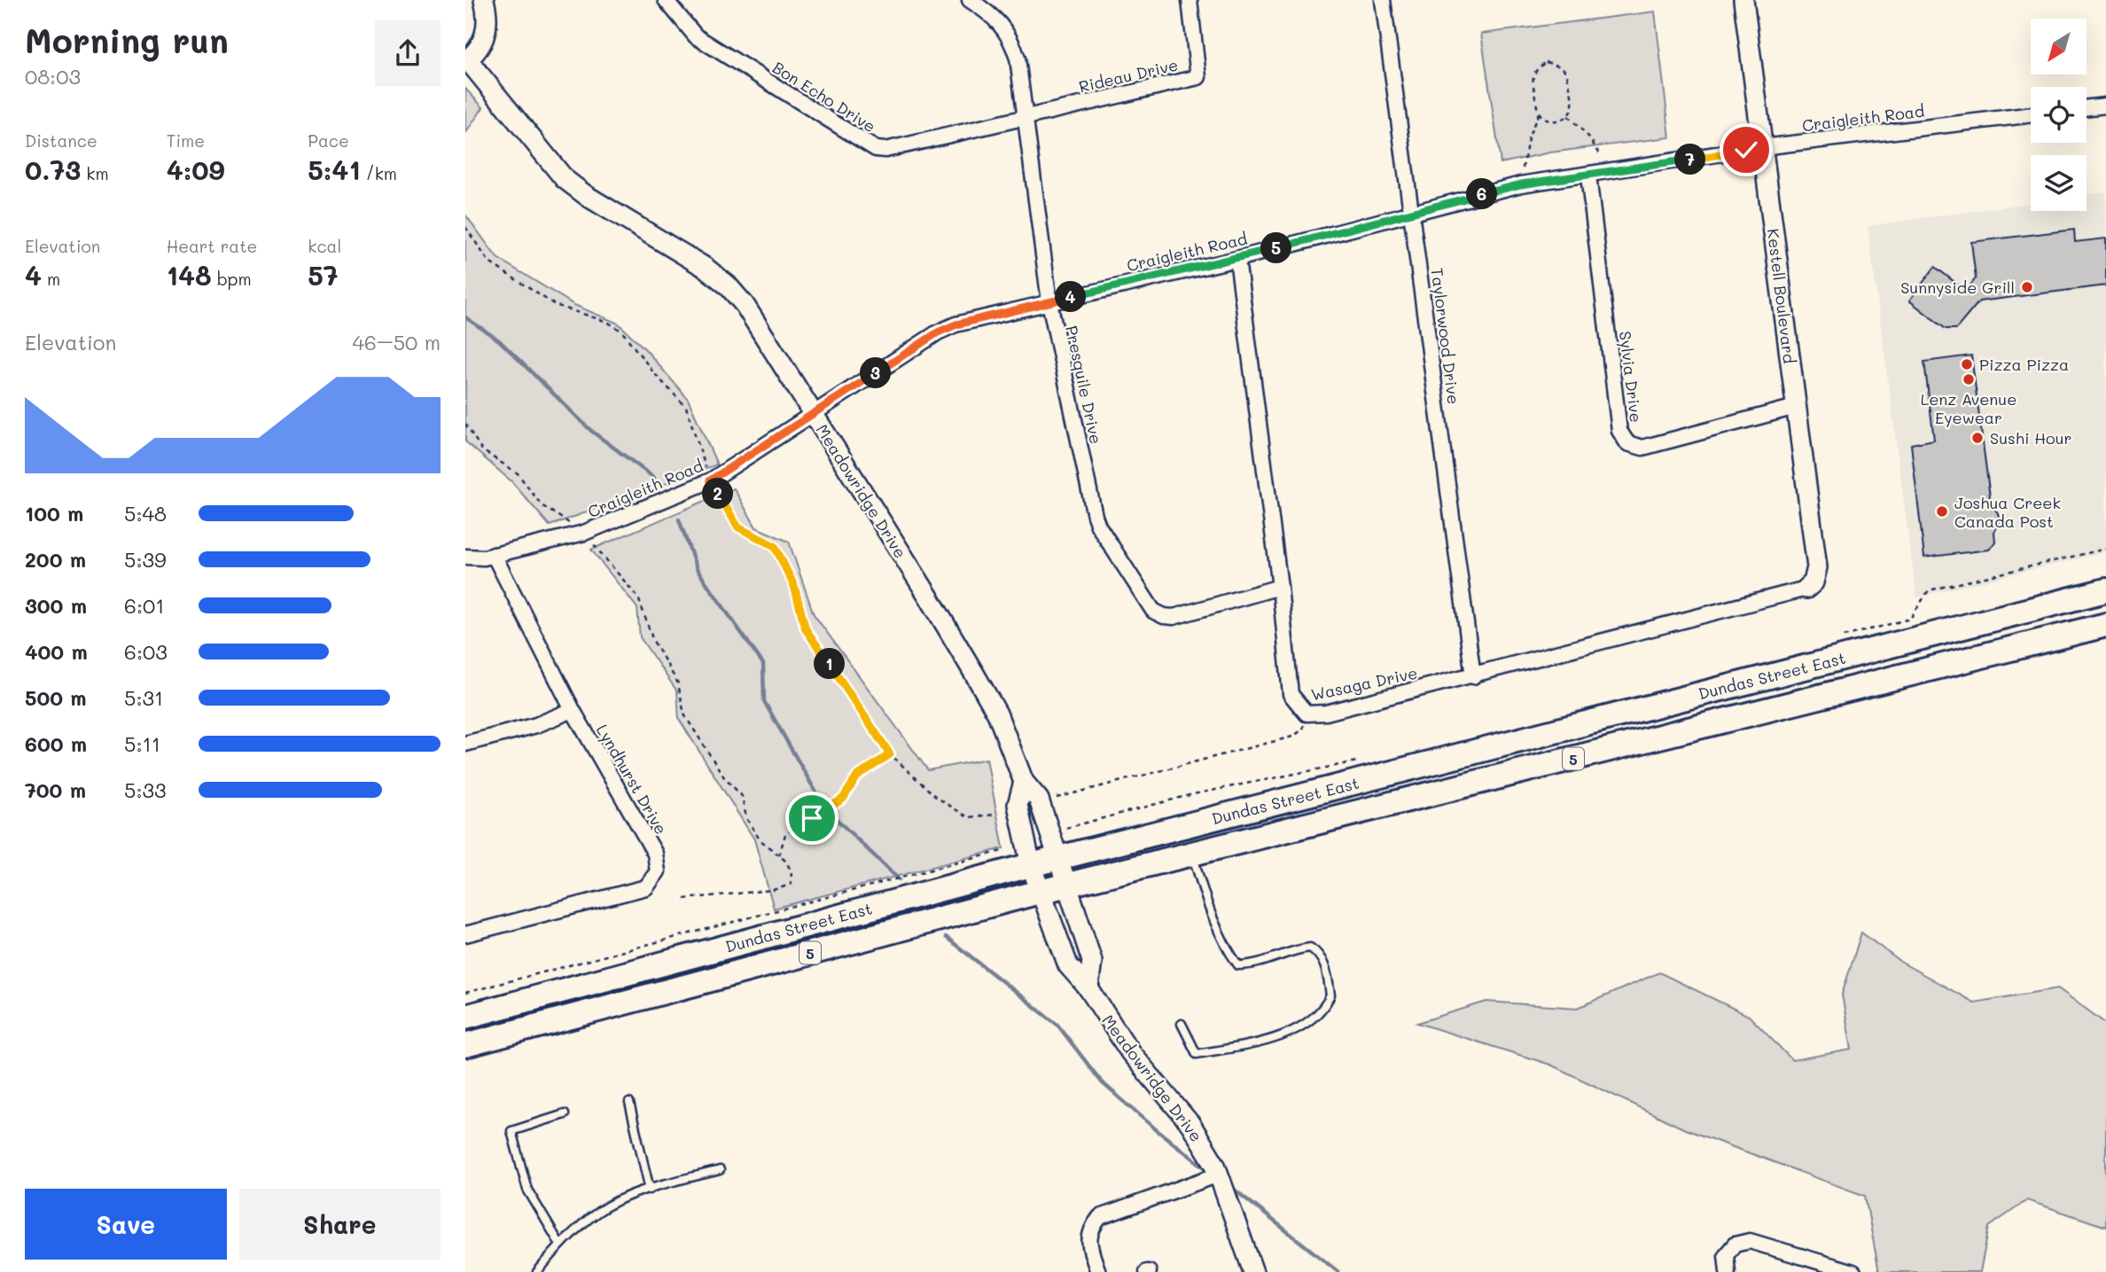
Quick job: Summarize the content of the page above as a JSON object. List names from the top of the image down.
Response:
{
  "streets": {
    "main road": ["Dundas Street East", "5"],
    "street": [
      "Rideau Drive",
      "Bon Echo Drive",
      "Craigleith Road",
      "Kestell Boulevard",
      "Taylorwood Drive",
      "Sylvia Drive",
      "Presquile Drive",
      "Meadowridge Drive",
      "Wasaga Drive",
      "Lyndhurst Drive"
    ]
  },
  "crossings": [
    ["Rideau Drive", "Bon Echo Drive"],
    ["Rideau Drive", "Presquile Drive"],
    ["Bon Echo Drive", "Presquile Drive"],
    ["Craigleith Road", "Kestell Boulevard"],
    ["Craigleith Road", "Taylorwood Drive"],
    ["Craigleith Road", "Sylvia Drive"],
    ["Craigleith Road", "Presquile Drive"],
    ["Craigleith Road", "Meadowridge Drive"],
    ["Craigleith Road", "Wasaga Drive"],
    ["Craigleith Road", "Lyndhurst Drive"],
    ["Kestell Boulevard", "Sylvia Drive"],
    ["Kestell Boulevard", "Wasaga Drive"],
    ["Taylorwood Drive", "Wasaga Drive"],
    ["Presquile Drive", "Wasaga Drive"],
    ["Meadowridge Drive", "Dundas Street East"]
  ],
  "places": [
    "Sunnyside Grill",
    "Pizza Pizza",
    "Lenz Avenue Eyewear",
    "Sushi Hour",
    "Joshua Creek Canada Post"
  ],
  "north": "bottom left",
  "page": {
    "heading": ["Morning run", "08:03"],
    "stats": [
      ["Distance", "0.73 km"],
      ["Time", "4:09"],
      ["Pace", "5:41 /km"],
      ["Elevation", "4 m"],
      ["Heart rate", "148 bpm"],
      ["kcal", "57"]
    ],
    "pins": [
      "7",
      "6",
      "5",
      "4",
      "3",
      "2",
      "1"
    ],
    "chart": ["Elevation", "46–50 m"],
    "list": [
      {
        "name": "100 m",
        "note": "5:48"
      },
      {
        "name": "200 m",
        "note": "5:39"
      },
      {
        "name": "300 m",
        "note": "6:01"
      },
      {
        "name": "400 m",
        "note": "6:03"
      },
      {
        "name": "500 m",
        "note": "5:31"
      },
      {
        "name": "600 m",
        "note": "5:11"
      },
      {
        "name": "700 m",
        "note": "5:33"
      }
    ],
    "buttons": ["Save", "Share"]
  }
}
